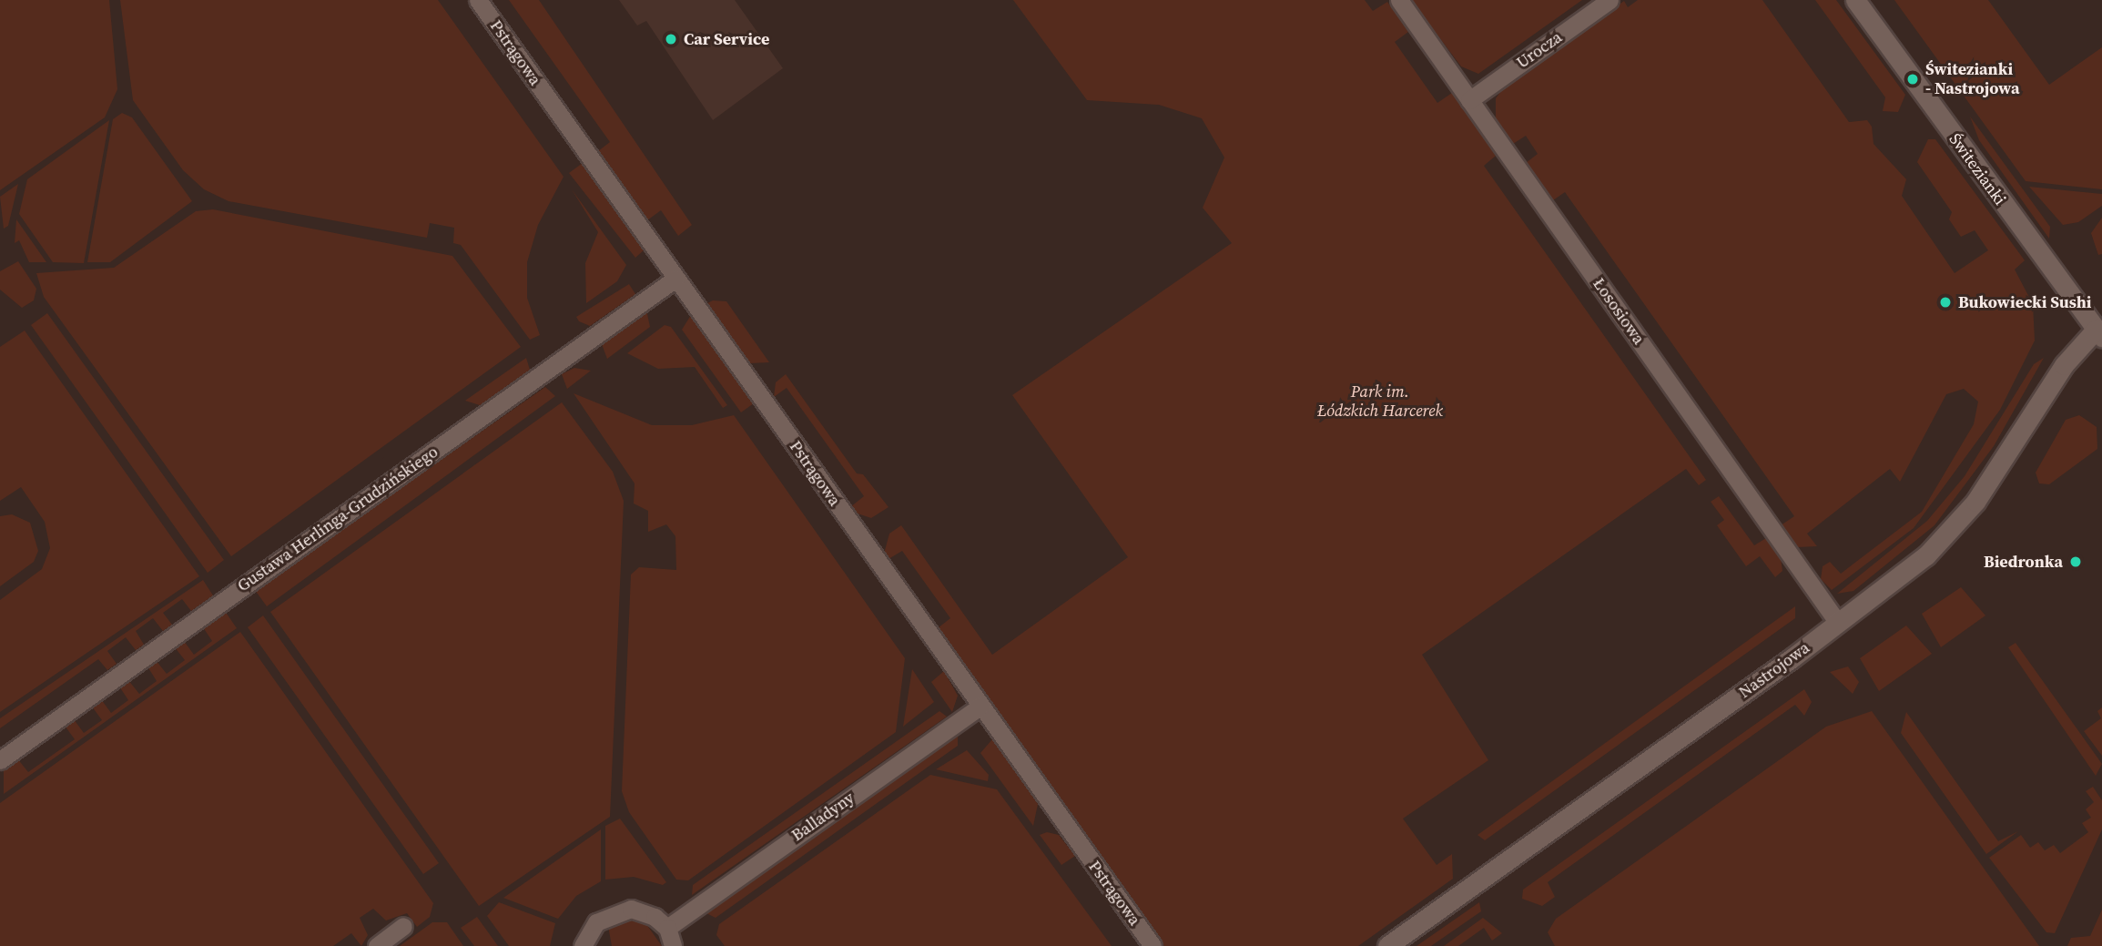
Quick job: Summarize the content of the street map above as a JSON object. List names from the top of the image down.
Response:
{
  "streets": {
    "street": [
      "Urocza",
      "Pstrągowa",
      "Świtezianki",
      "Łososiowa",
      "Gustawa Herlinga-Grudzińskiego",
      "Nastrojowa",
      "Balladyny"
    ]
  },
  "crossings": [
    ["Urocza", "Łososiowa"],
    ["Pstrągowa", "Gustawa Herlinga-Grudzińskiego"],
    ["Pstrągowa", "Balladyny"],
    ["Świtezianki", "Nastrojowa"],
    ["Łososiowa", "Nastrojowa"]
  ],
  "parks": ["Park im. Łódzkich Harcerek"],
  "places": [
    "Car Service",
    "Świtezianki - Nastrojowa",
    "Bukowiecki Sushi",
    "Biedronka"
  ]
}
